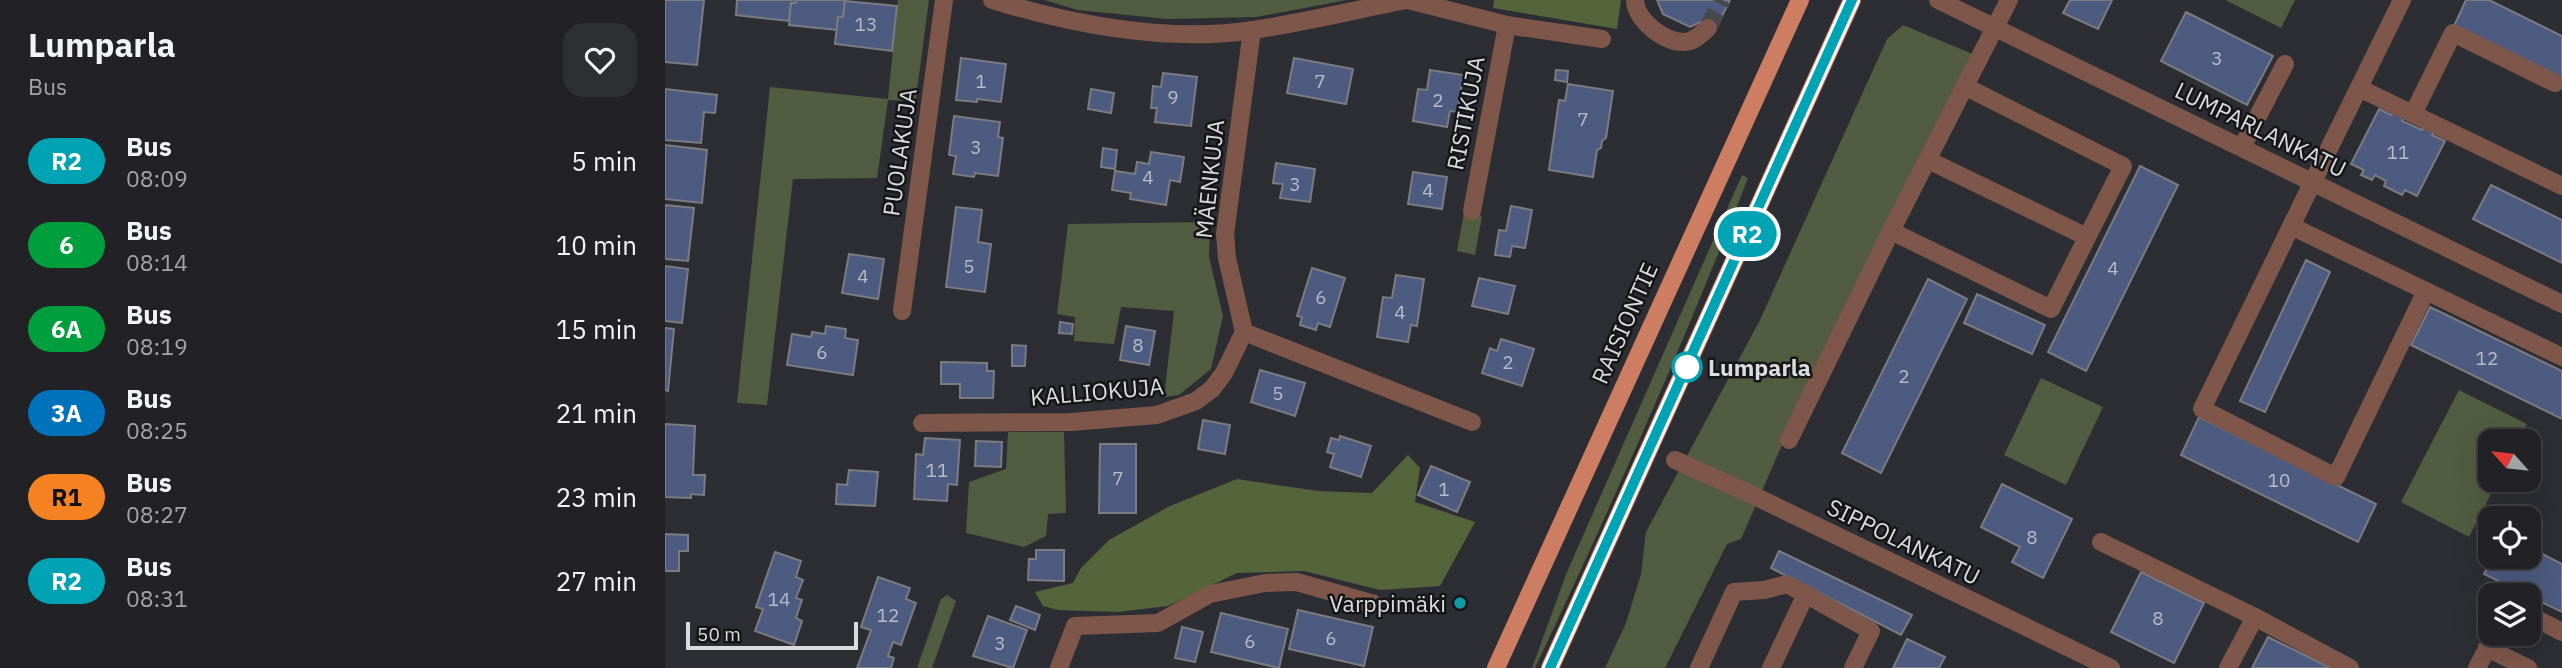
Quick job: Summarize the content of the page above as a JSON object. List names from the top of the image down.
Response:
{
  "streets": {
    "main road": ["RAISIONTIE"],
    "street": [
      "RISTIKUJA",
      "LUMPARLANKATU",
      "PUOLAKUJA",
      "MÄENKUJA",
      "KALLIOKUJA",
      "SIPPOLANKATU"
    ]
  },
  "crossings": [
    ["MÄENKUJA", "KALLIOKUJA"]
  ],
  "places": ["Lumparla", "Varppimäki"],
  "lines": ["bus line R2"],
  "house_numbers": [
    "13",
    "3",
    "1",
    "7",
    "9",
    "2",
    "7",
    "3",
    "11",
    "4",
    "3",
    "4",
    "5",
    "4",
    "4",
    "6",
    "4",
    "8",
    "6",
    "12",
    "2",
    "2",
    "5",
    "11",
    "7",
    "10",
    "1",
    "8",
    "14",
    "12",
    "8",
    "6",
    "6",
    "3"
  ],
  "scale_bar": "50 m",
  "north": "top left",
  "page": {
    "heading": ["Lumparla", "Bus"],
    "on_map": "R2",
    "list": [
      {
        "mark": "R2",
        "name": "Bus",
        "note": "08:09",
        "value": "5 min"
      },
      {
        "mark": "6",
        "name": "Bus",
        "note": "08:14",
        "value": "10 min"
      },
      {
        "mark": "6A",
        "name": "Bus",
        "note": "08:19",
        "value": "15 min"
      },
      {
        "mark": "3A",
        "name": "Bus",
        "note": "08:25",
        "value": "21 min"
      },
      {
        "mark": "R1",
        "name": "Bus",
        "note": "08:27",
        "value": "23 min"
      },
      {
        "mark": "R2",
        "name": "Bus",
        "note": "08:31",
        "value": "27 min"
      }
    ],
    "scale": "50 m"
  }
}
